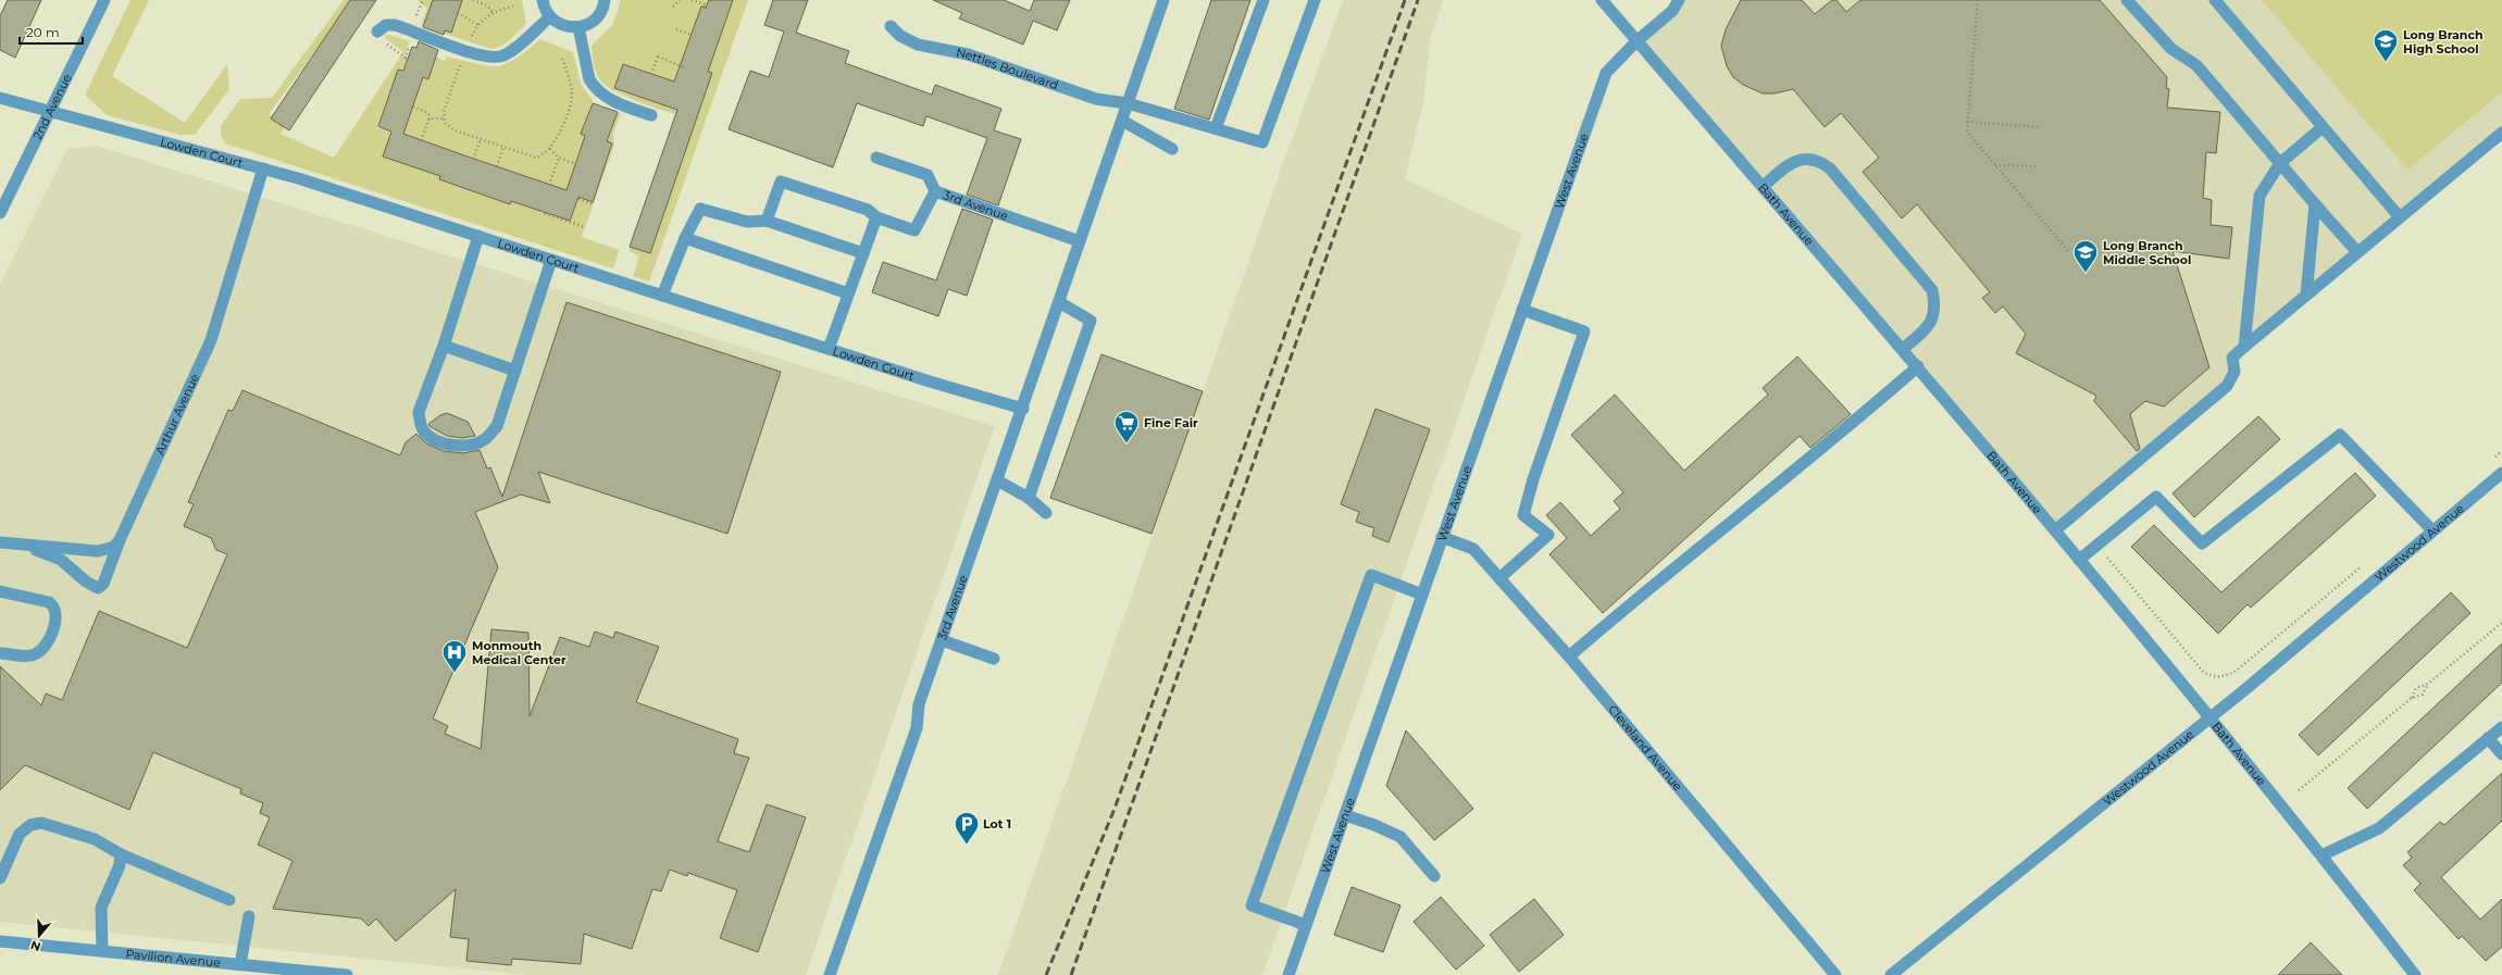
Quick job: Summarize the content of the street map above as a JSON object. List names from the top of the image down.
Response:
{
  "streets": {
    "street": [
      "Nettles Boulevard",
      "2nd Avenue",
      "Lowden Court",
      "West Avenue",
      "3rd Avenue",
      "Bath Avenue",
      "Arthur Avenue",
      "Westwood Avenue",
      "Cleveland Avenue",
      "Pavilion Avenue"
    ]
  },
  "crossings": [
    ["Nettles Boulevard", "3rd Avenue"],
    ["2nd Avenue", "Lowden Court"],
    ["Lowden Court", "3rd Avenue"],
    ["Lowden Court", "Arthur Avenue"],
    ["West Avenue", "Bath Avenue"],
    ["West Avenue", "Cleveland Avenue"],
    ["Bath Avenue", "Westwood Avenue"]
  ],
  "places": {
    "school or university": ["Long Branch High School", "Long Branch Middle School"],
    "supermarket": ["Fine Fair"],
    "hospital": ["Monmouth Medical Center"],
    "parking": ["Lot 1"]
  },
  "scale_bar": "20 m",
  "north": "bottom"
}
